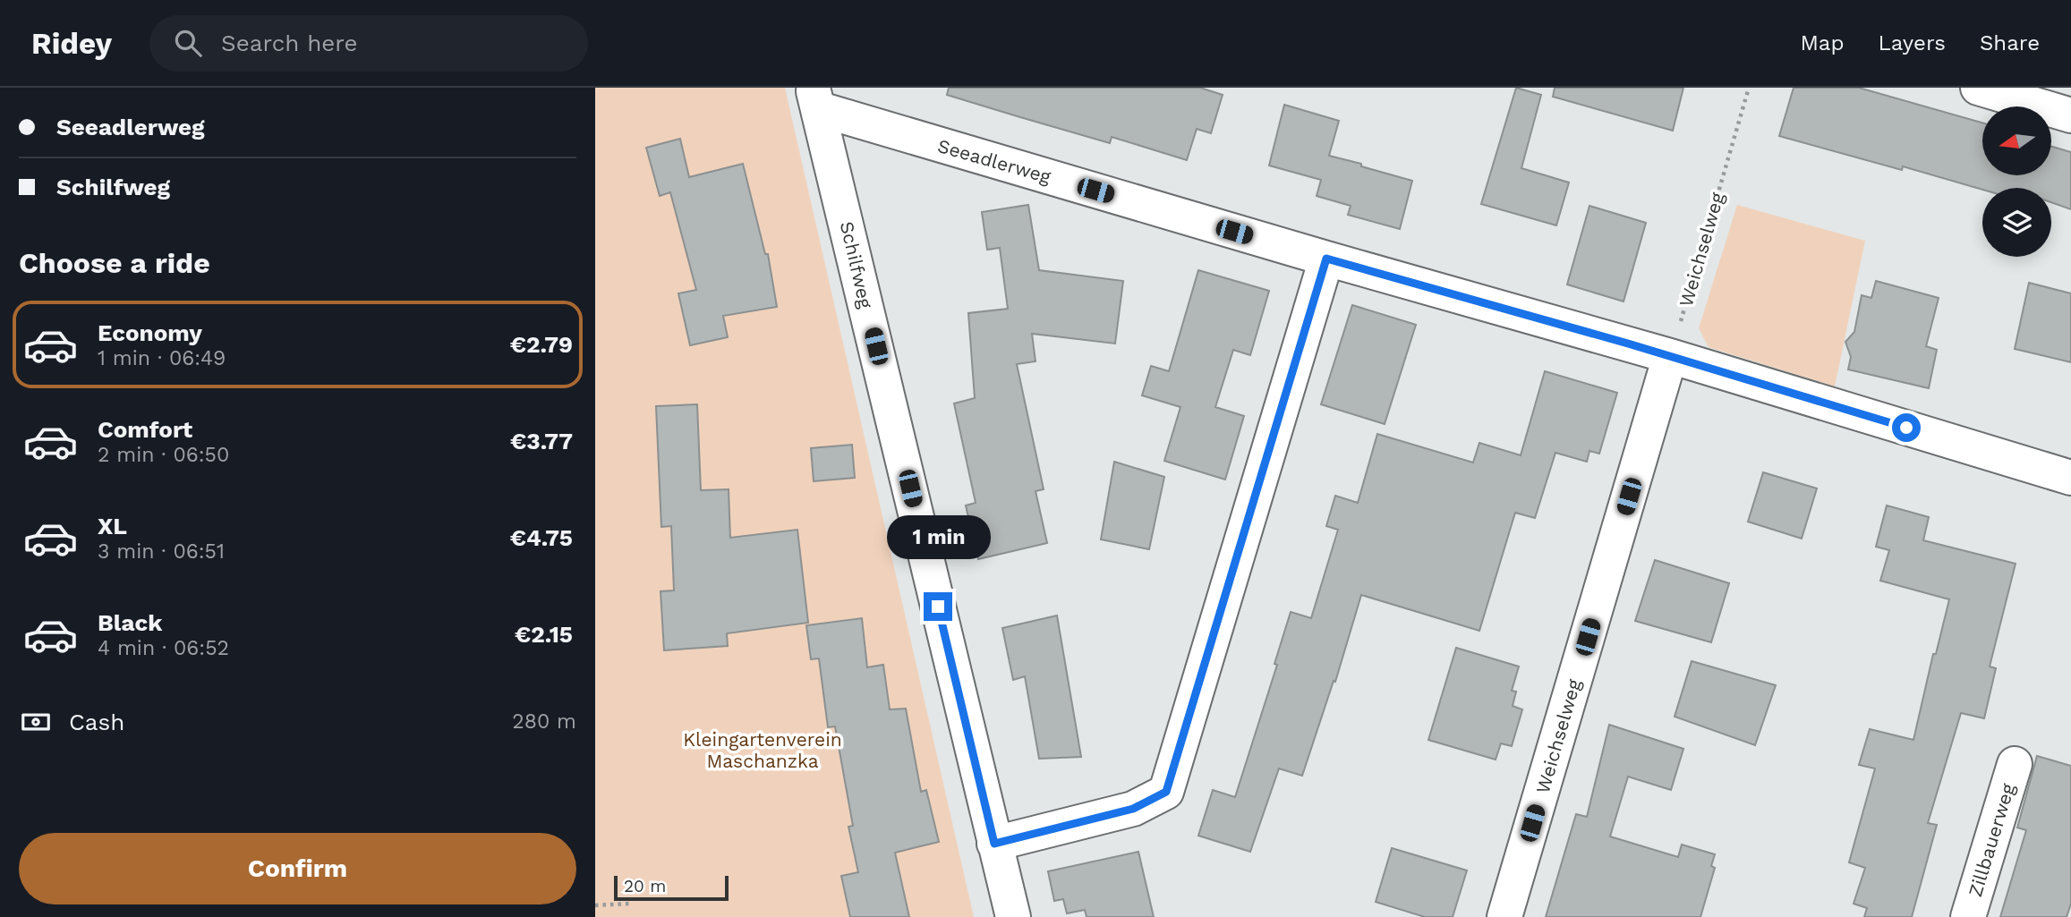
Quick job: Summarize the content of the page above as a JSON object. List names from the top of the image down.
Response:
{
  "streets": {
    "street": [
      "Seeadlerweg",
      "Weichselweg",
      "Schilfweg",
      "Zillbauerweg"
    ]
  },
  "crossings": [
    ["Seeadlerweg", "Weichselweg"],
    ["Seeadlerweg", "Schilfweg"]
  ],
  "parks": ["Kleingartenverein Maschanzka"],
  "scale_bar": "20 m",
  "north": "left",
  "page": {
    "header": "Ridey",
    "search": "Search here",
    "nav": ["Map", "Layers", "Share"],
    "banner": ["Seeadlerweg", "Schilfweg"],
    "heading": "Choose a ride",
    "list": [
      {
        "name": "Economy",
        "note": "1 min · 06:49",
        "value": "€2.79"
      },
      {
        "name": "Comfort",
        "note": "2 min · 06:50",
        "value": "€3.77"
      },
      {
        "name": "XL",
        "note": "3 min · 06:51",
        "value": "€4.75"
      },
      {
        "name": "Black",
        "note": "4 min · 06:52",
        "value": "€2.15"
      }
    ],
    "bubble": "1 min",
    "pay": ["Cash", "280 m"],
    "buttons": "Confirm",
    "scale": "20 m"
  }
}
